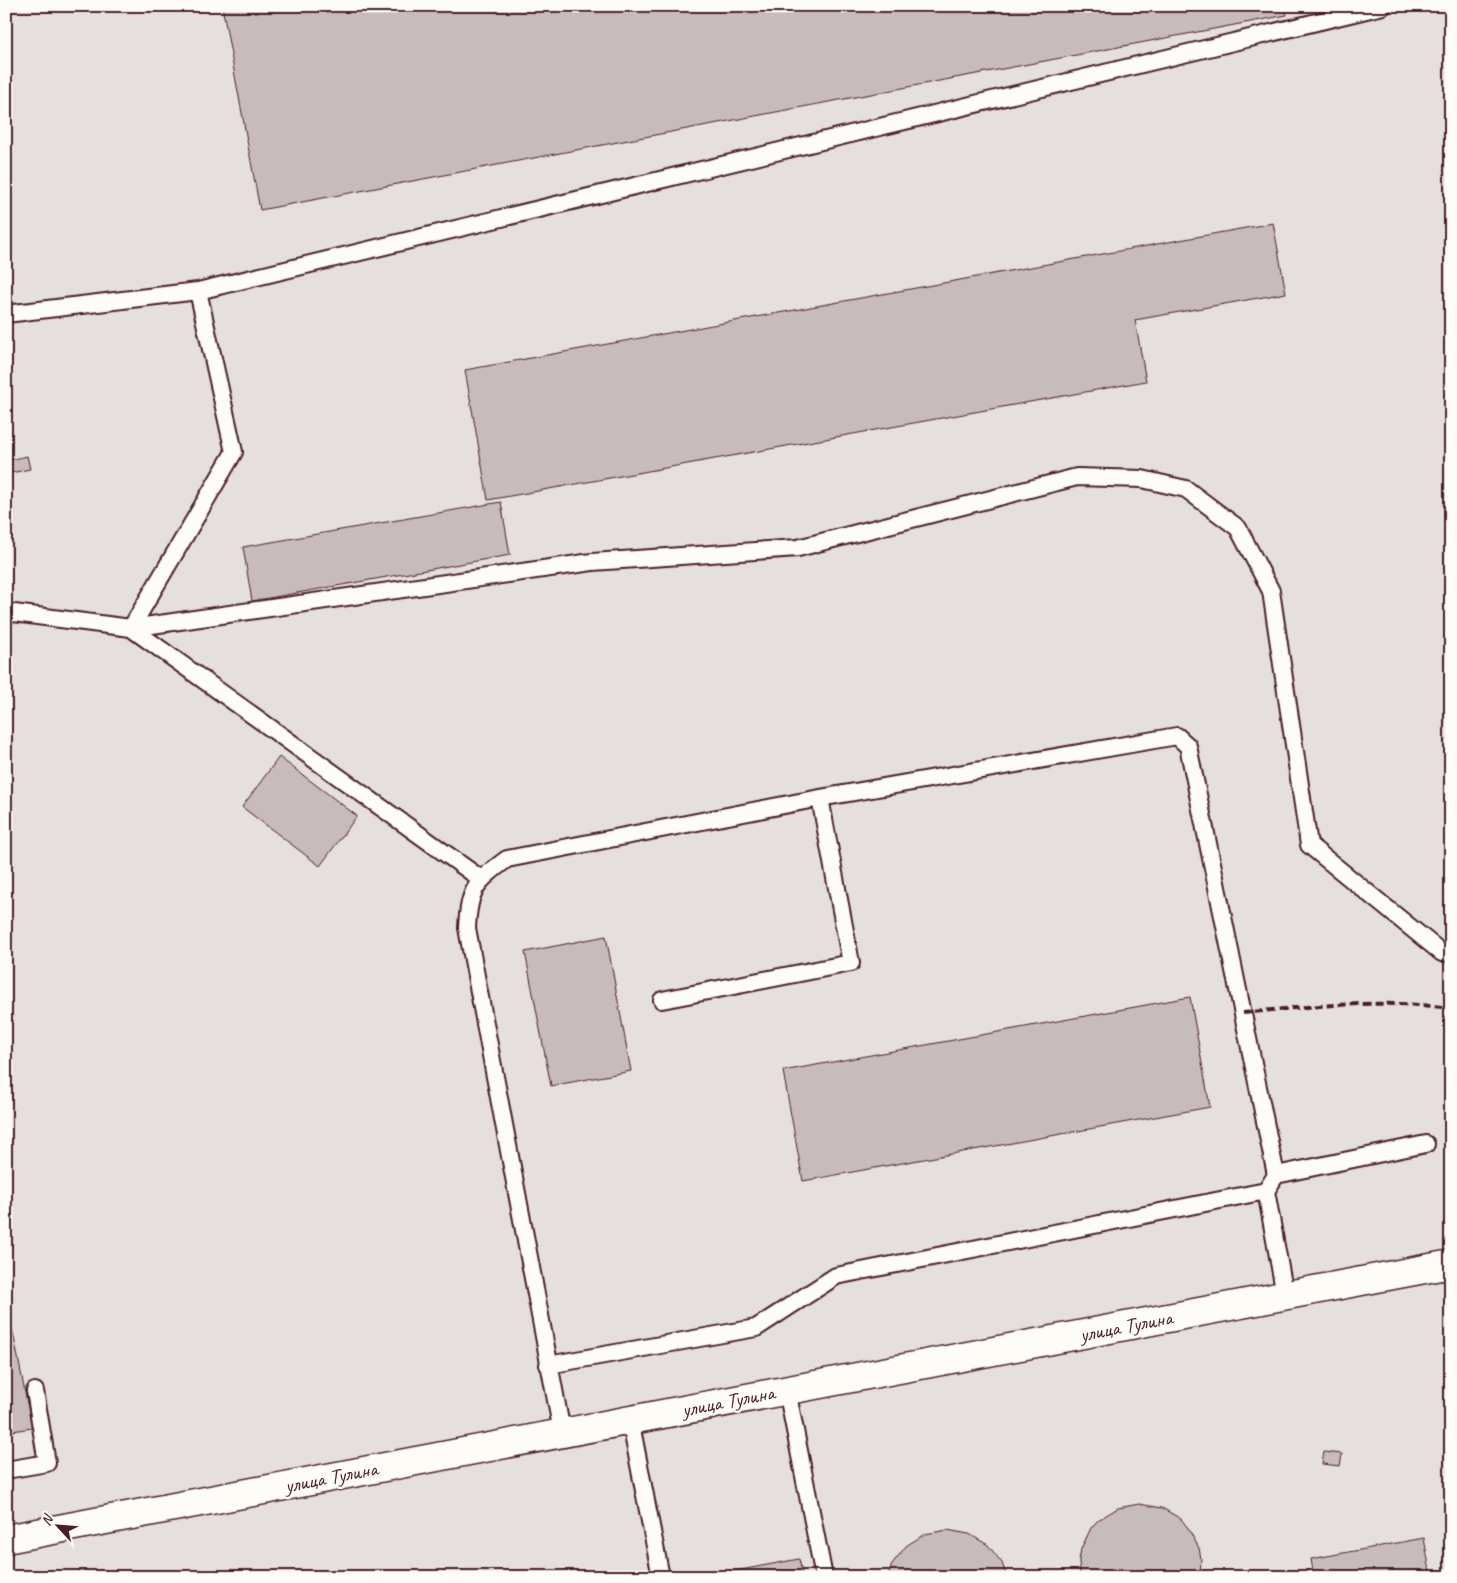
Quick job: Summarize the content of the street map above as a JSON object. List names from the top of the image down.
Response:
{
  "streets": {
    "street": ["улица Тулина"]
  },
  "north": "top left"
}
